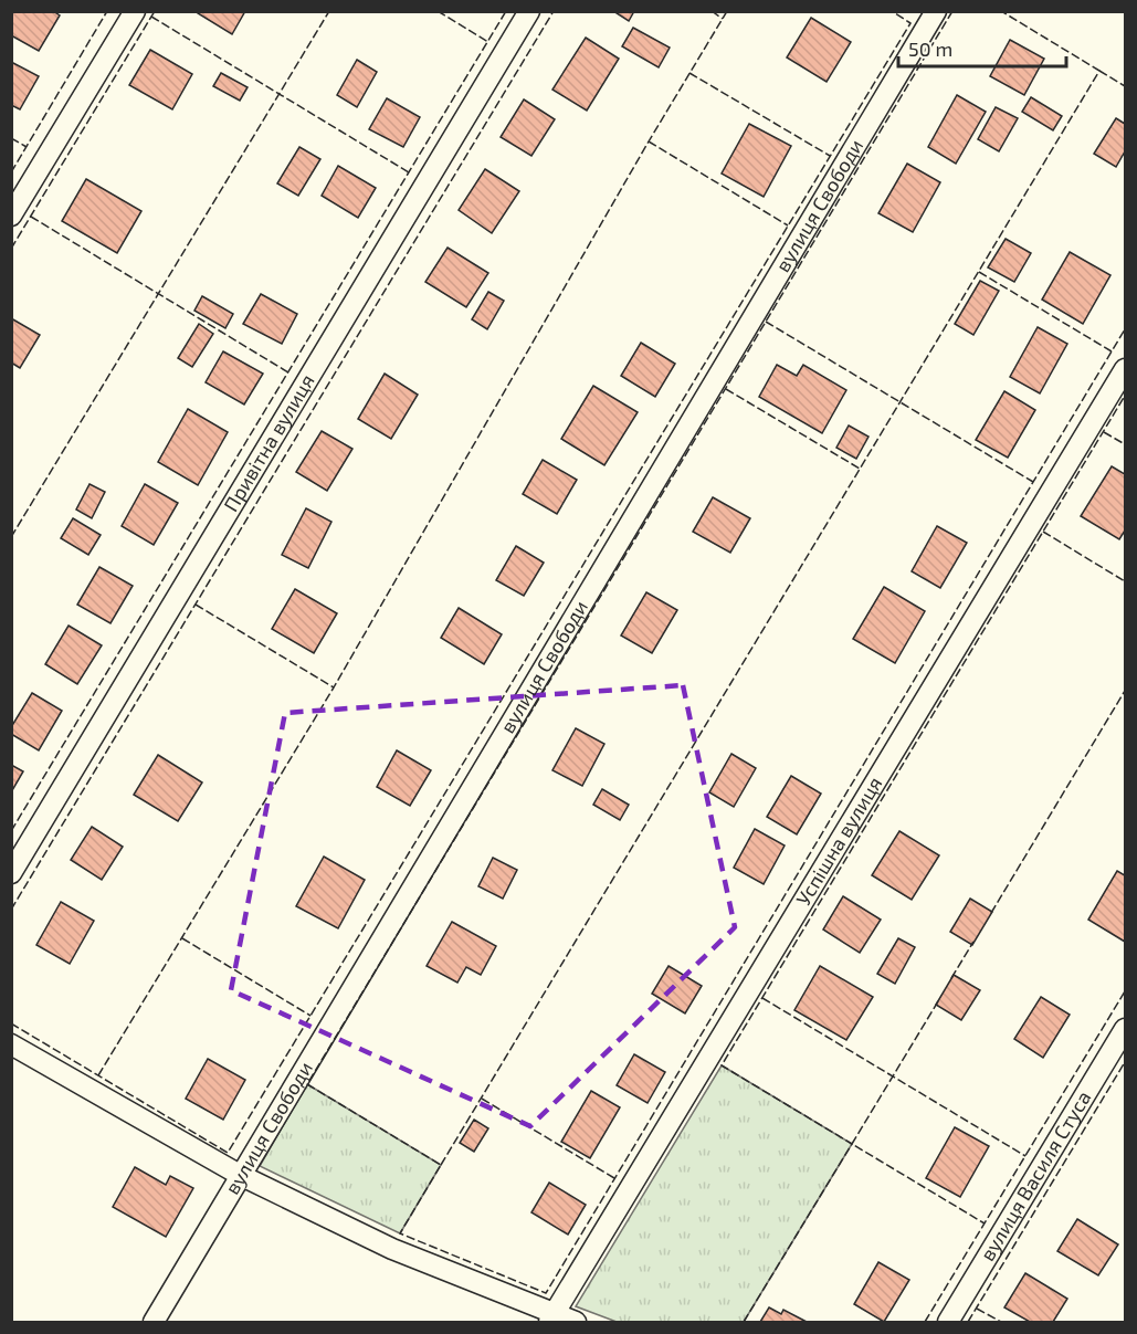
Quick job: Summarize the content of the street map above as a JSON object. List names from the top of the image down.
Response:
{
  "streets": {
    "street": [
      "вулиця Свободи",
      "Привітна вулиця",
      "Успішна вулиця",
      "вулиця Василя Стуса"
    ]
  },
  "scale_bar": "50 m"
}
